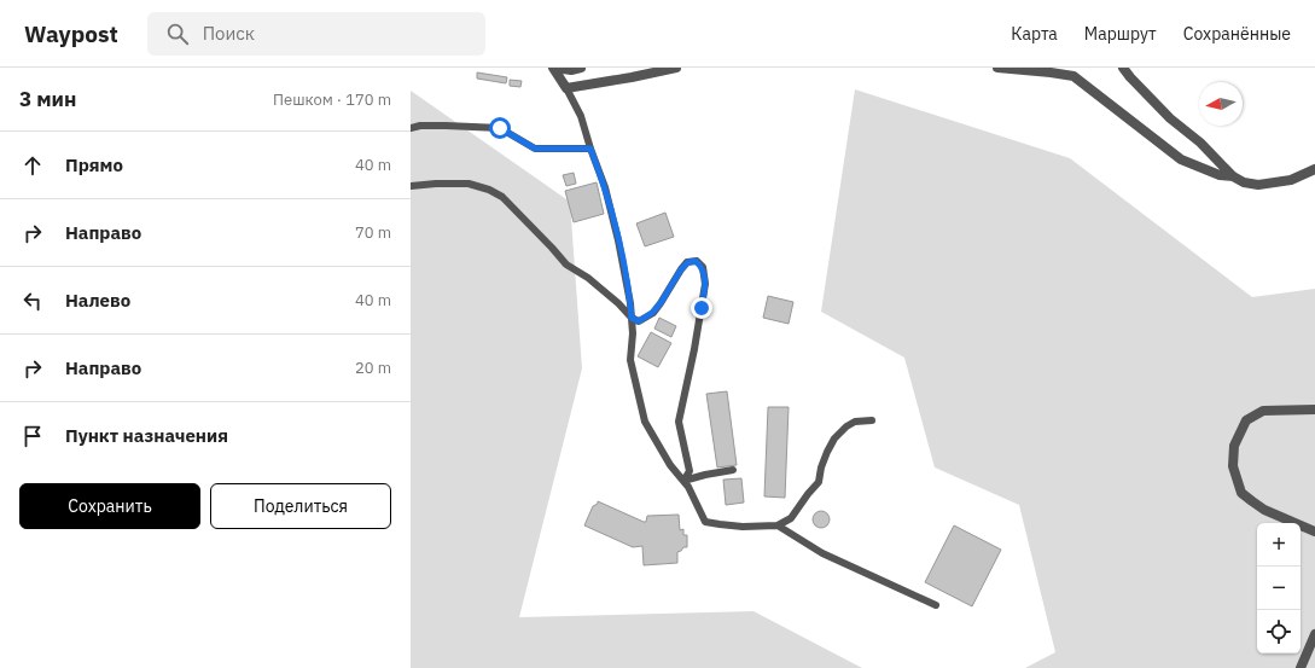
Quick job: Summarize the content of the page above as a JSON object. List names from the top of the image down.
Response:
{
  "north": "left",
  "page": {
    "header": "Waypost",
    "search": "Поиск",
    "nav": ["Карта", "Маршрут", "Сохранённые"],
    "heading": ["3 мин", "Пешком · 170 m"],
    "list": [
      ["Прямо", "40 m"],
      ["Направо", "70 m"],
      ["Налево", "40 m"],
      ["Направо", "20 m"],
      "Пункт назначения"
    ],
    "buttons": ["Сохранить", "Поделиться"],
    "map_buttons": ["+", "−"]
  }
}
